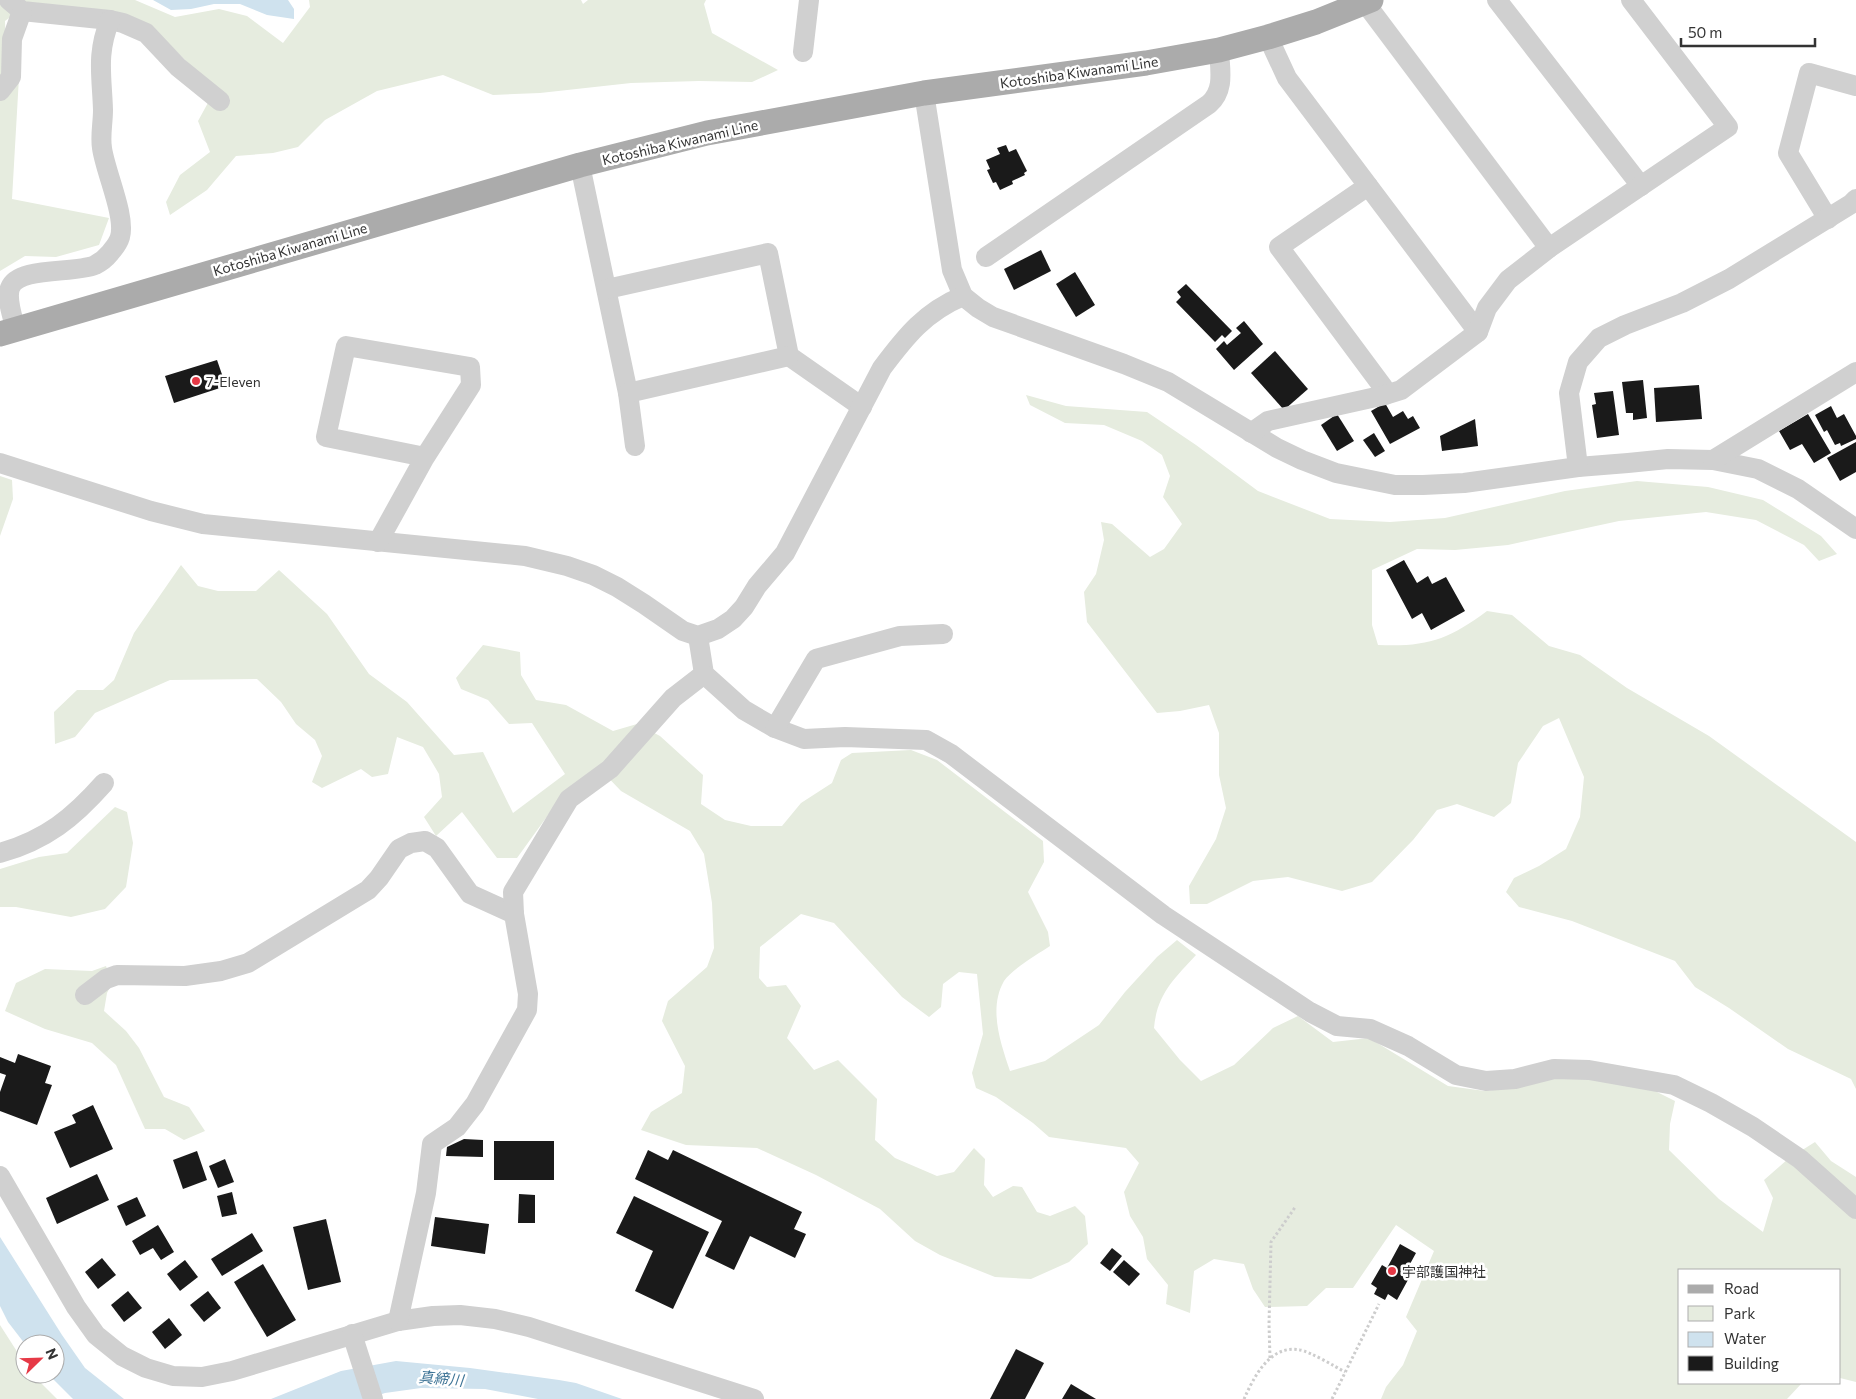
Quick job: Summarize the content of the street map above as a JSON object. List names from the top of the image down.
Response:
{
  "streets": {
    "main road": ["Kotoshiba Kiwanami Line"]
  },
  "water": ["真締川"],
  "places": ["7-Eleven", "宇部護国神社"],
  "legend": [
    "Road",
    "Park",
    "Water",
    "Building"
  ],
  "scale_bar": "50 m",
  "north": "top right"
}
